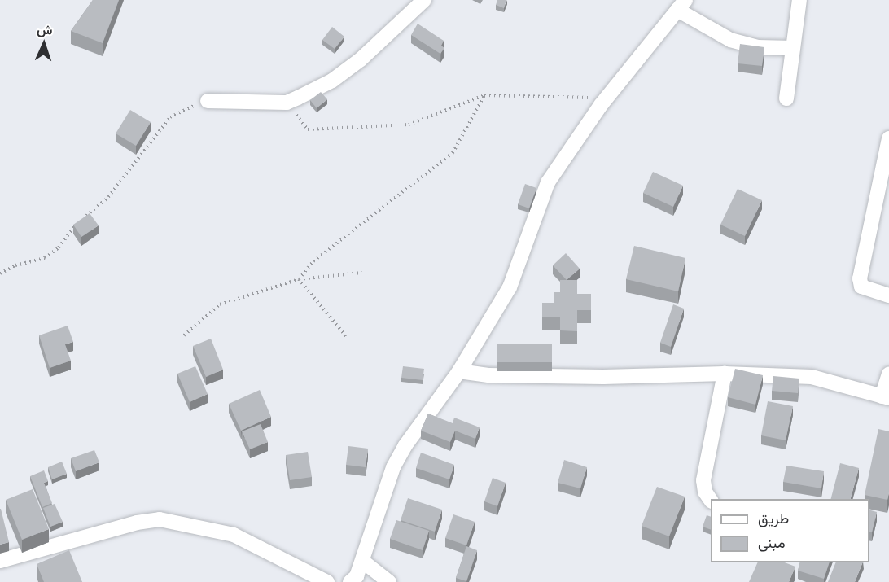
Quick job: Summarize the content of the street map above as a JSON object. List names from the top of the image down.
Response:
{
  "legend": ["طريق", "مبنى"],
  "north": "top"
}
